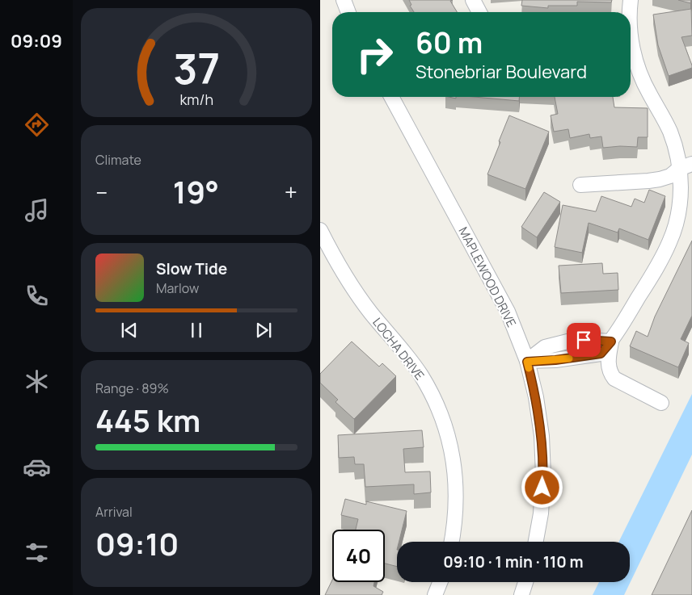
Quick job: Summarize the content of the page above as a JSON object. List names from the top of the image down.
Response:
{
  "streets": {
    "street": ["MAPLEWOOD DRIVE", "LOCHA DRIVE"]
  },
  "page": {
    "tabs": "09:09",
    "turn": ["60 m", "Stonebriar Boulevard"],
    "tile": [
      "Climate",
      ["Range · 89%", "445 km"],
      ["Arrival", "09:10"]
    ],
    "heat": ["−", "19°", "+"],
    "song": ["Slow Tide", "Marlow"],
    "limit": "40",
    "trip": "09:10 · 1 min · 110 m",
    "gauge": ["37", "km/h"]
  }
}
